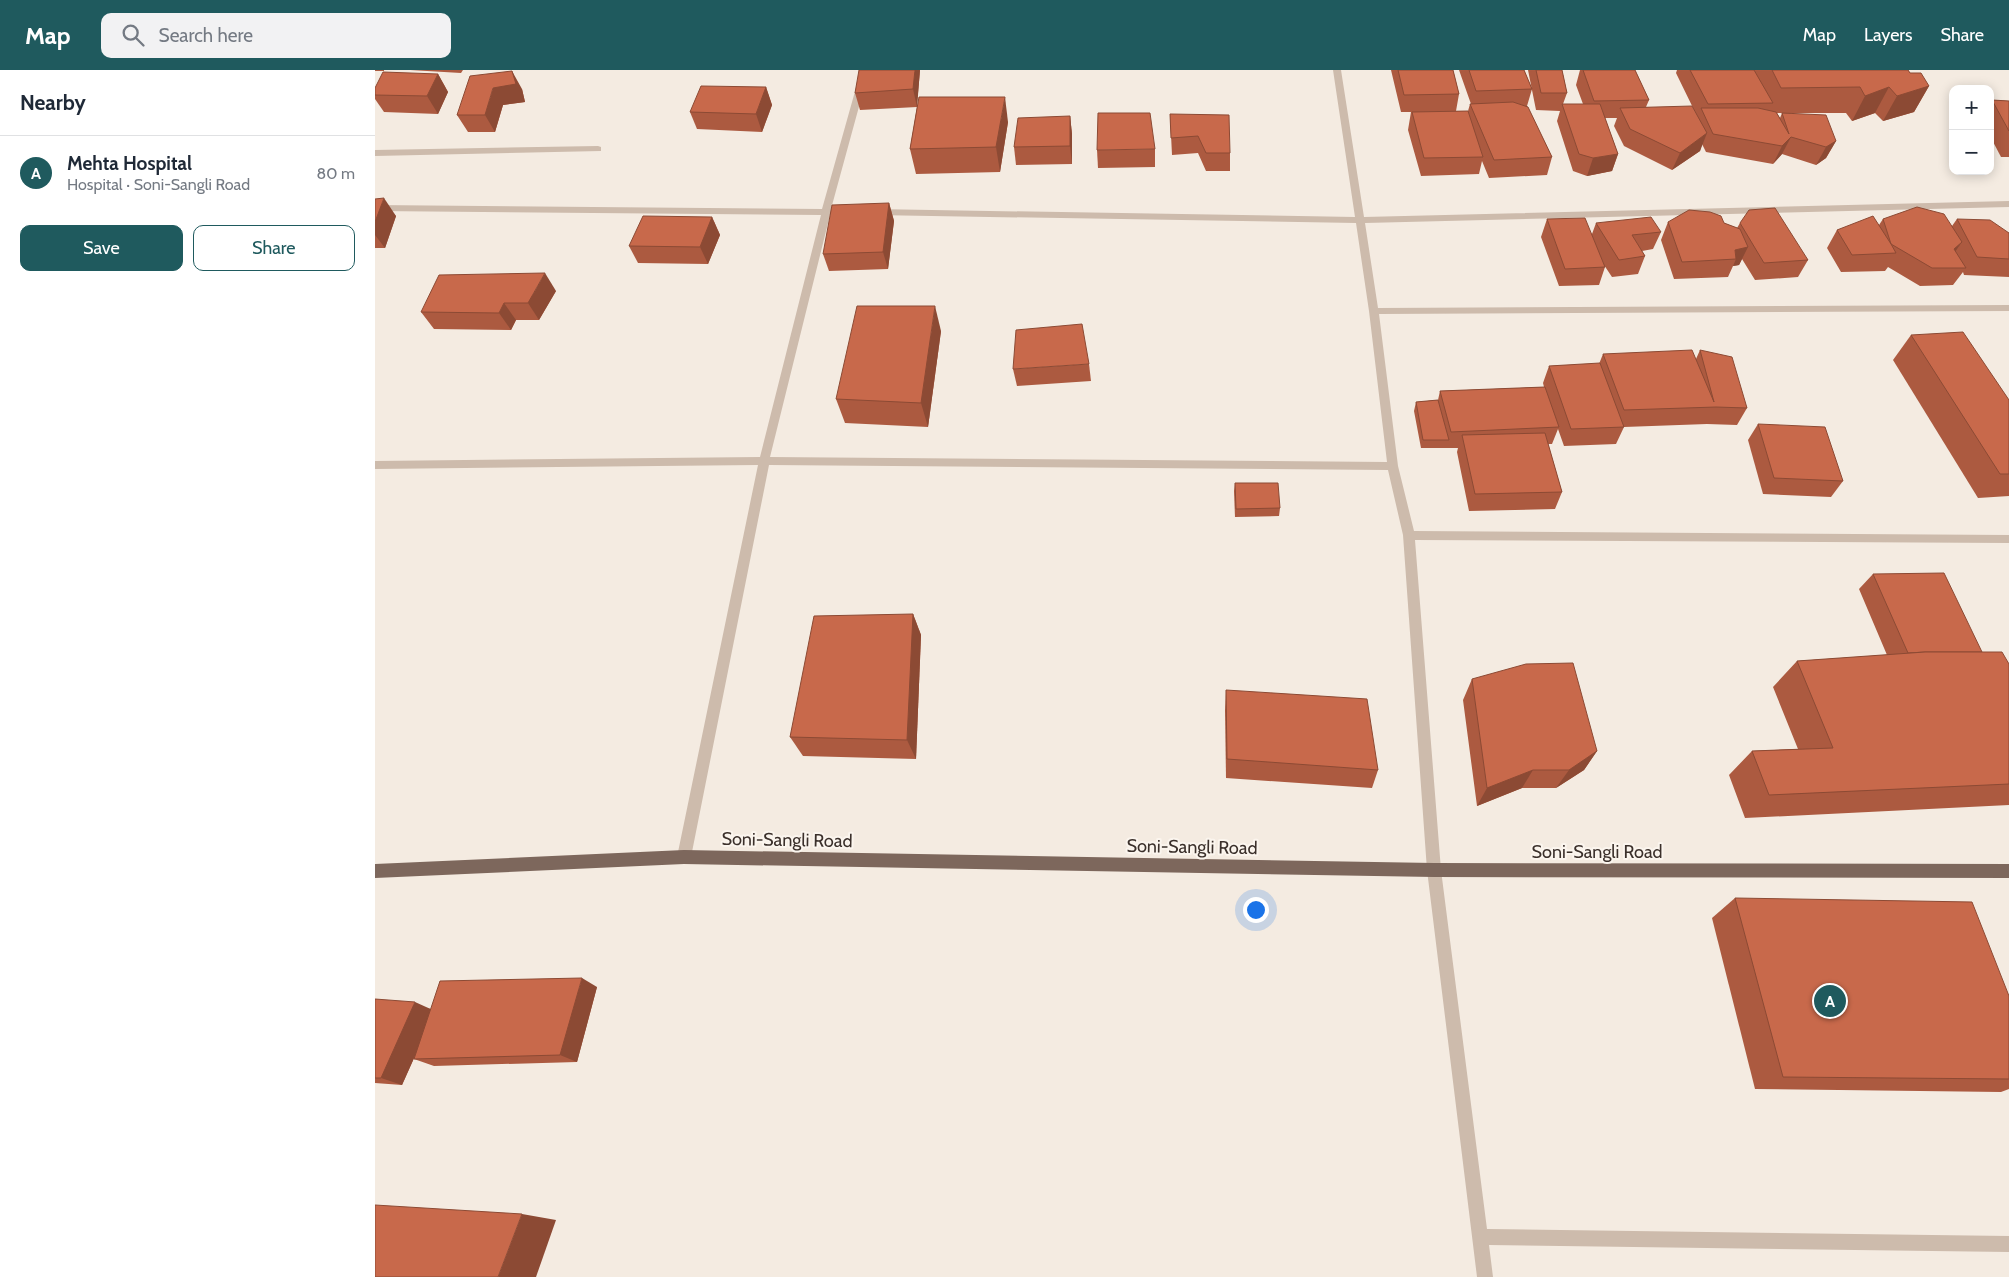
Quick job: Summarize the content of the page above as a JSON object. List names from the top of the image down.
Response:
{
  "streets": {
    "main road": ["Soni-Sangli Road"]
  },
  "page": {
    "header": "Map",
    "search": "Search here",
    "nav": ["Map", "Layers", "Share"],
    "heading": "Nearby",
    "map_buttons": ["+", "−"],
    "list": [
      {
        "mark": "A",
        "name": "Mehta Hospital",
        "note": "Hospital · Soni-Sangli Road",
        "value": "80 m"
      }
    ],
    "buttons": ["Save", "Share"],
    "pins": "A"
  }
}
